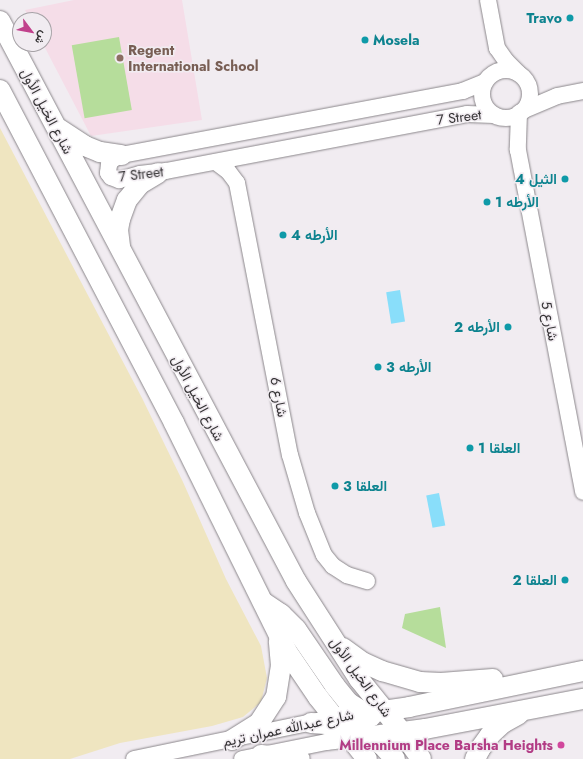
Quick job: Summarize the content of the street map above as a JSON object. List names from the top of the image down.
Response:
{
  "streets": {
    "main road": ["شارع الخيل الأول", "شارع عبدالله عمران تريم"],
    "street": ["7 Street", "شارع 5", "شارع 6"]
  },
  "crossings": [
    ["شارع الخيل الأول", "شارع عبدالله عمران تريم"],
    ["7 Street", "شارع 5"],
    ["7 Street", "شارع 6"]
  ],
  "places": [
    "Travo",
    "Mosela",
    "Regent International School",
    "الثيل 4",
    "الأرطه 1",
    "الأرطه 4",
    "الأرطه 2",
    "الأرطه 3",
    "العلقا 1",
    "العلقا 3",
    "العلقا 2",
    "Millennium Place Barsha Heights"
  ],
  "north": "bottom right"
}
